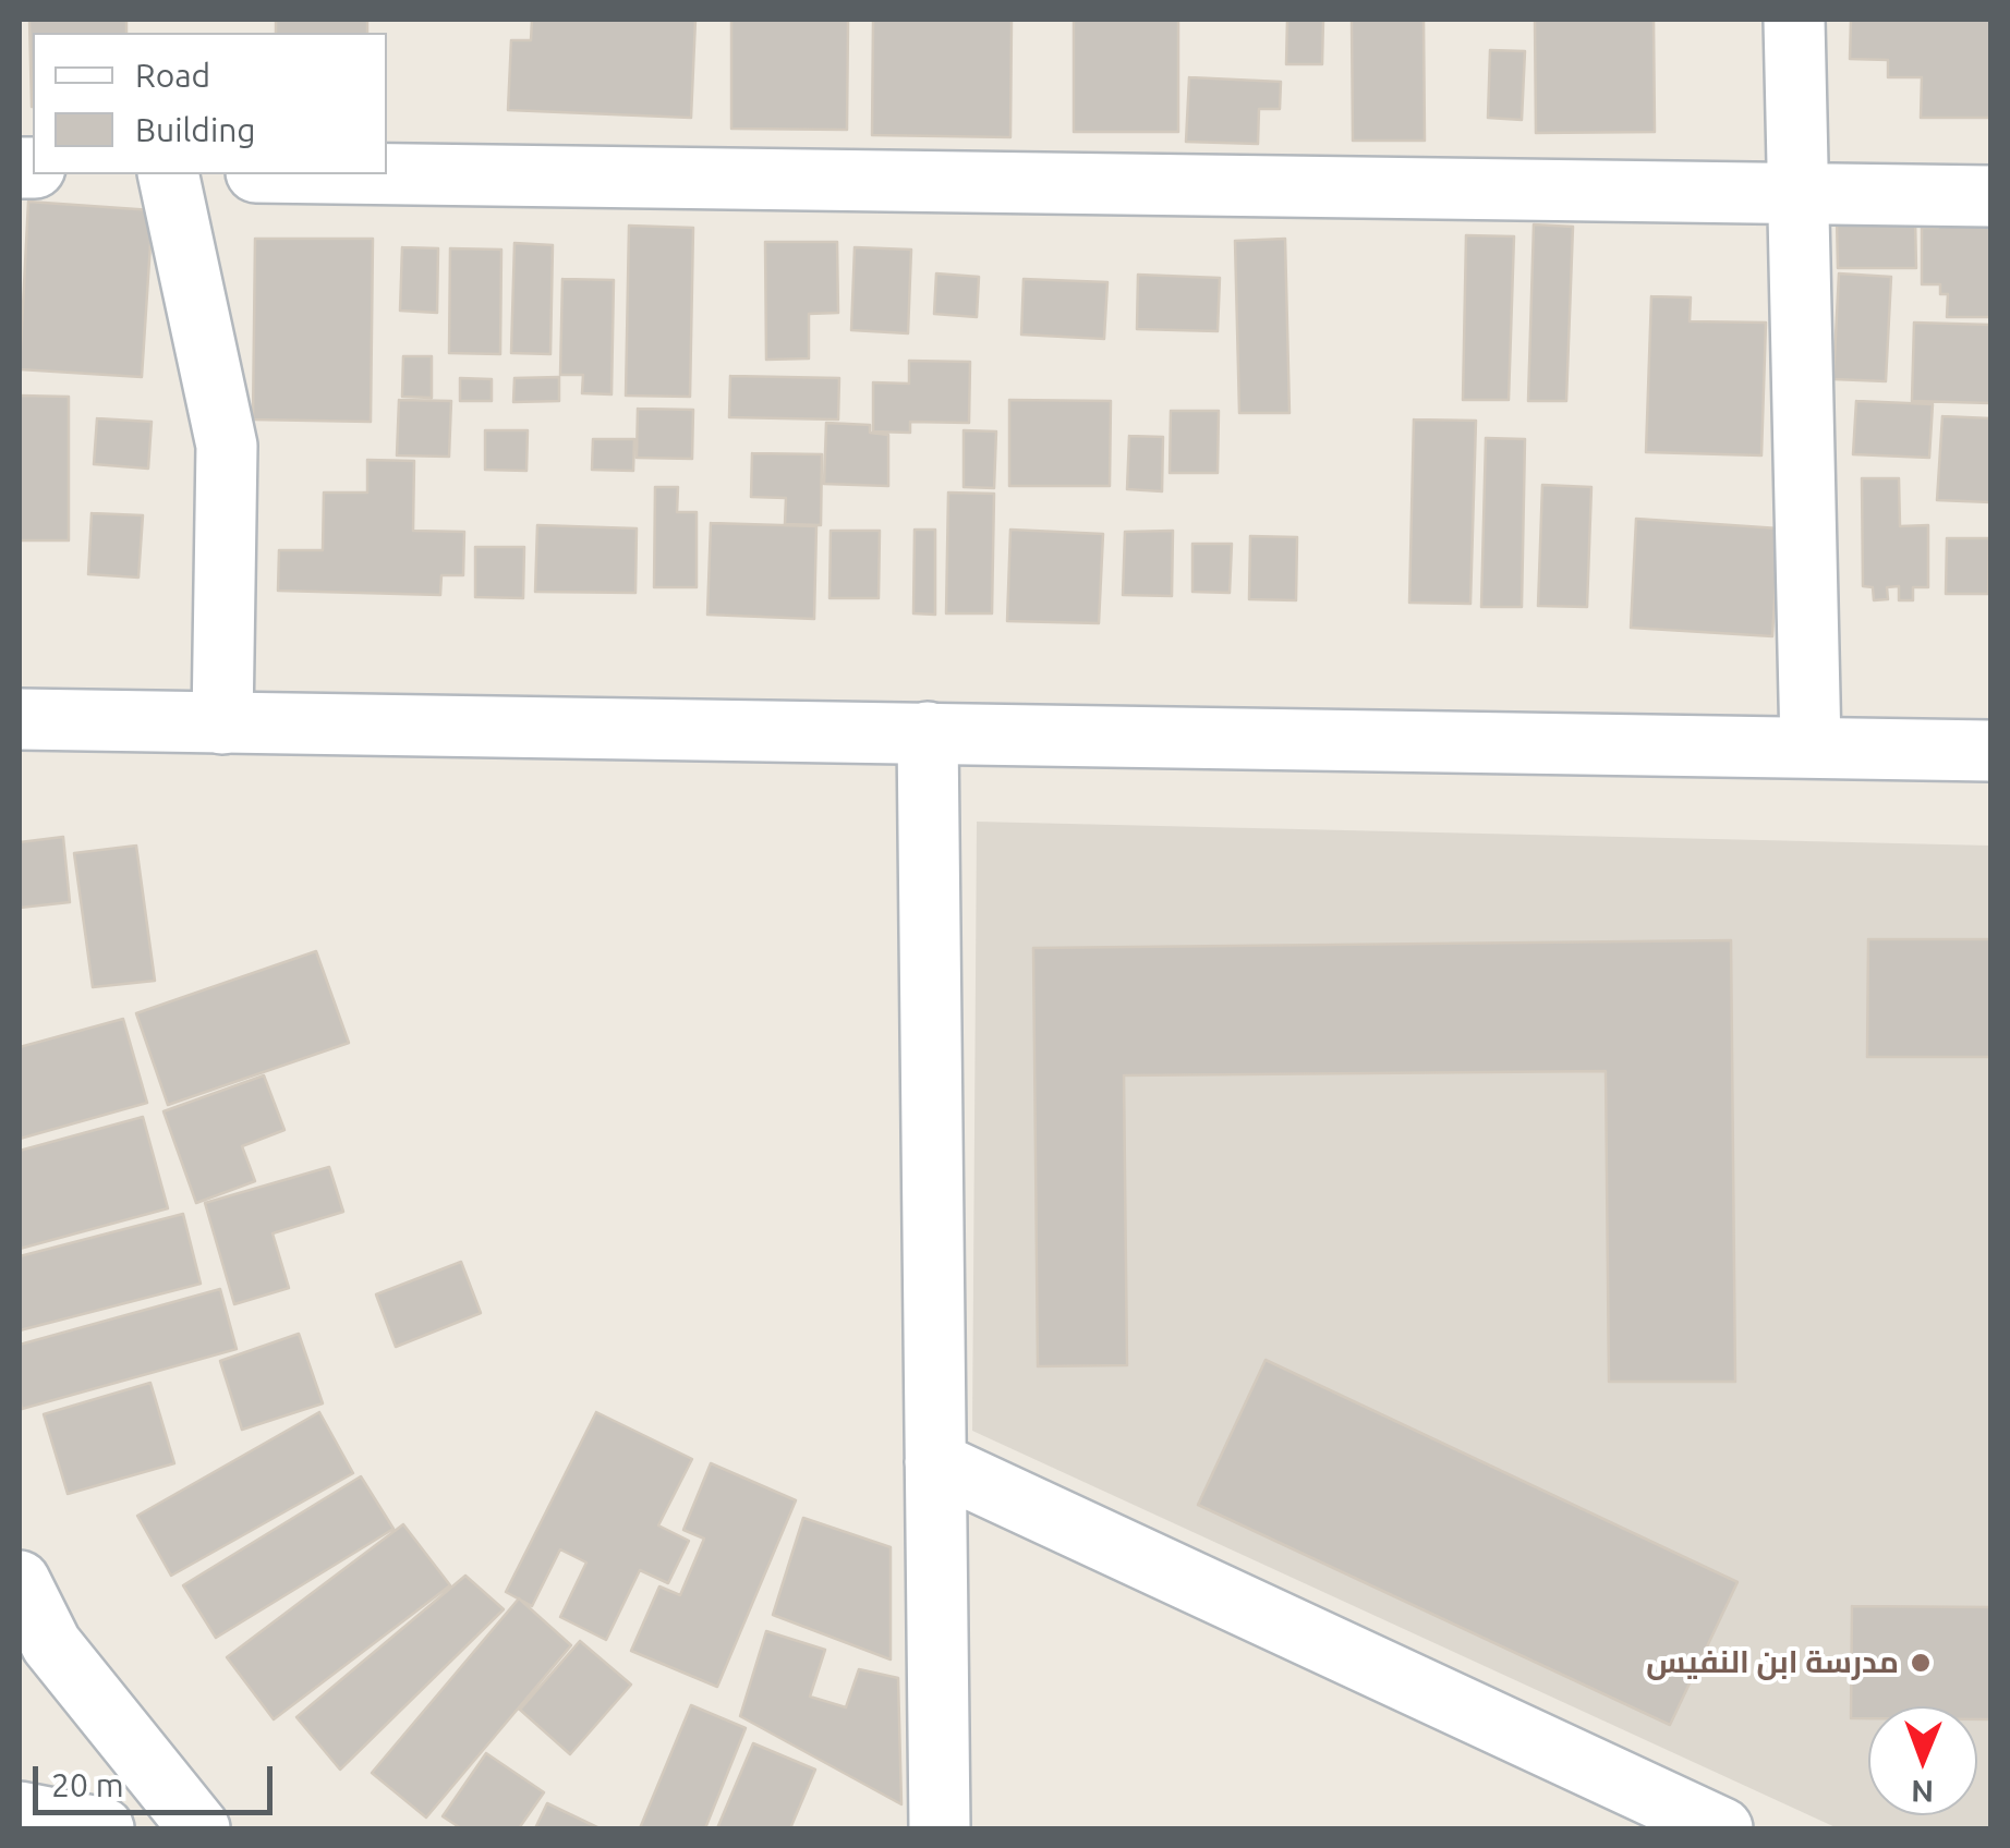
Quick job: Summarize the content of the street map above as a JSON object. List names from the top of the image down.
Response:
{
  "places": ["مدرسة ابن النفيس"],
  "legend": ["Road", "Building"],
  "scale_bar": "20 m",
  "north": "bottom"
}
